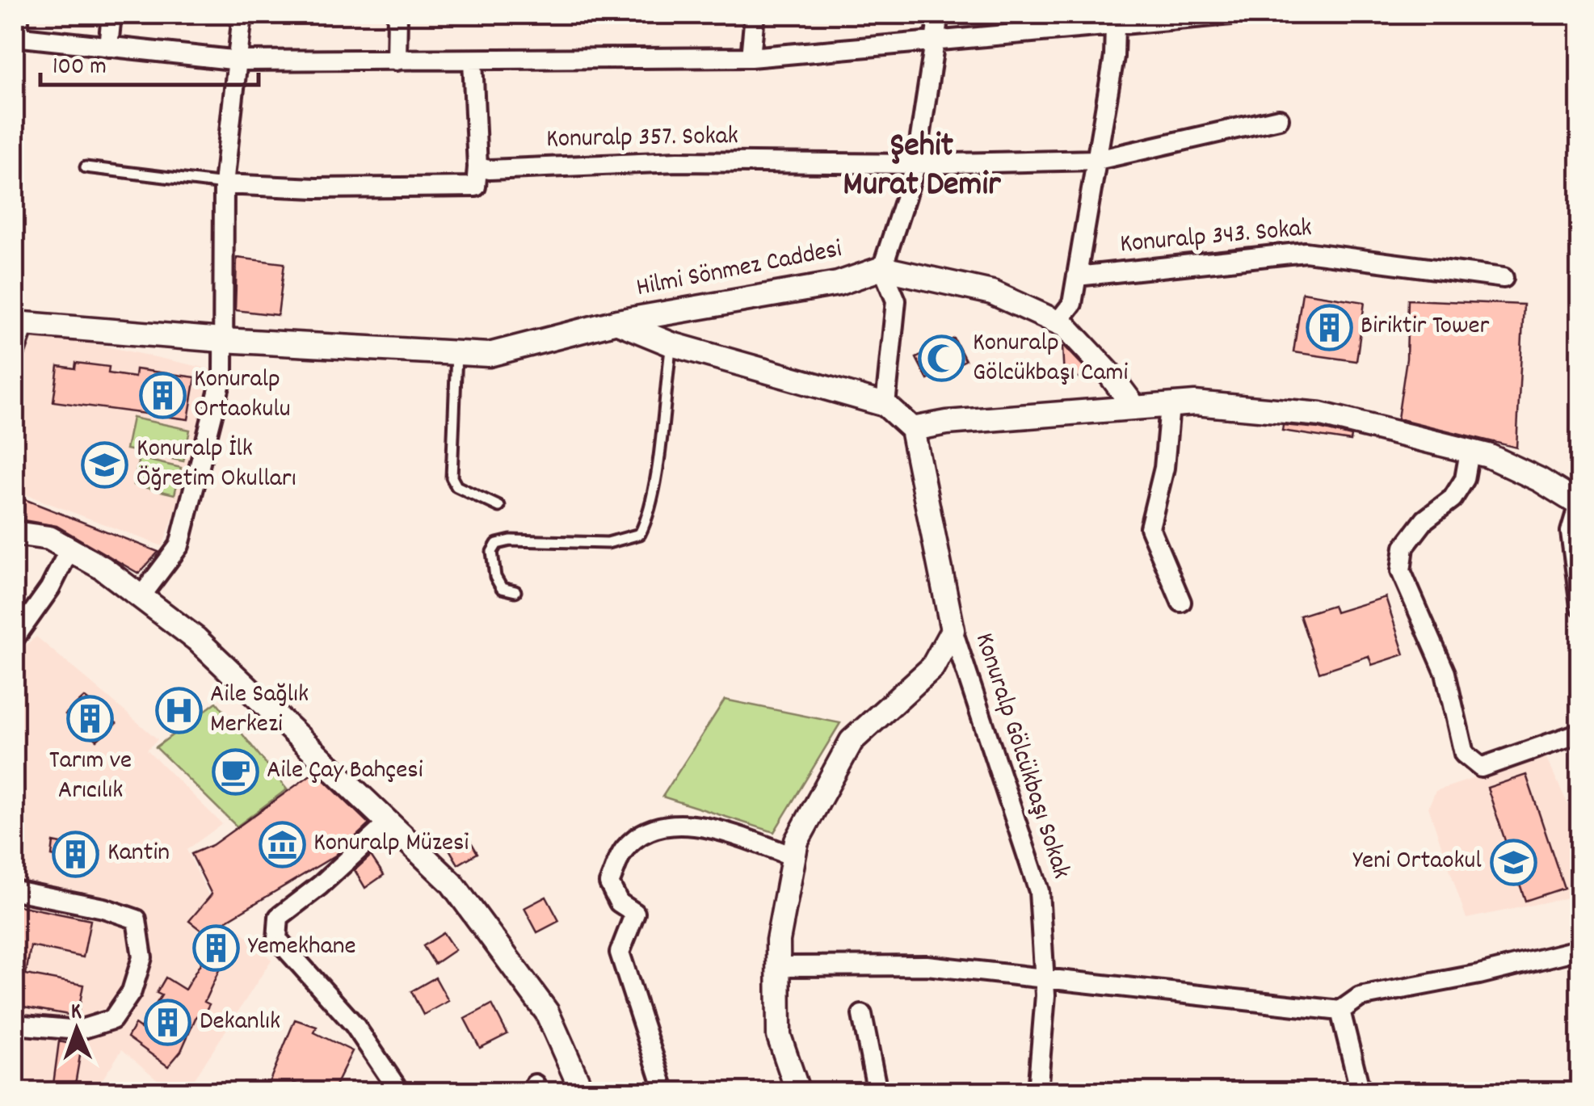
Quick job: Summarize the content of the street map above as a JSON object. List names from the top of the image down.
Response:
{
  "streets": {
    "street": [
      "Konuralp 357. Sokak",
      "Konuralp 343. Sokak",
      "Hilmi Sönmez Caddesi",
      "Konuralp Gölcükbaşı Sokak"
    ]
  },
  "districts": ["Şehit Murat Demir"],
  "places": {
    "building": [
      "Biriktir Tower",
      "Konuralp Ortaokulu",
      "Tarım ve Arıcılık",
      "Kantin",
      "Yemekhane",
      "Dekanlık"
    ],
    "mosque": ["Konuralp Gölcükbaşı Cami"],
    "school or university": ["Konuralp İlk Öğretim Okulları", "Yeni Ortaokul"],
    "hospital": ["Aile Sağlık Merkezi"],
    "cafe": ["Aile Çay Bahçesi"],
    "museum": ["Konuralp Müzesi"]
  },
  "scale_bar": "100 m",
  "north": "top"
}
